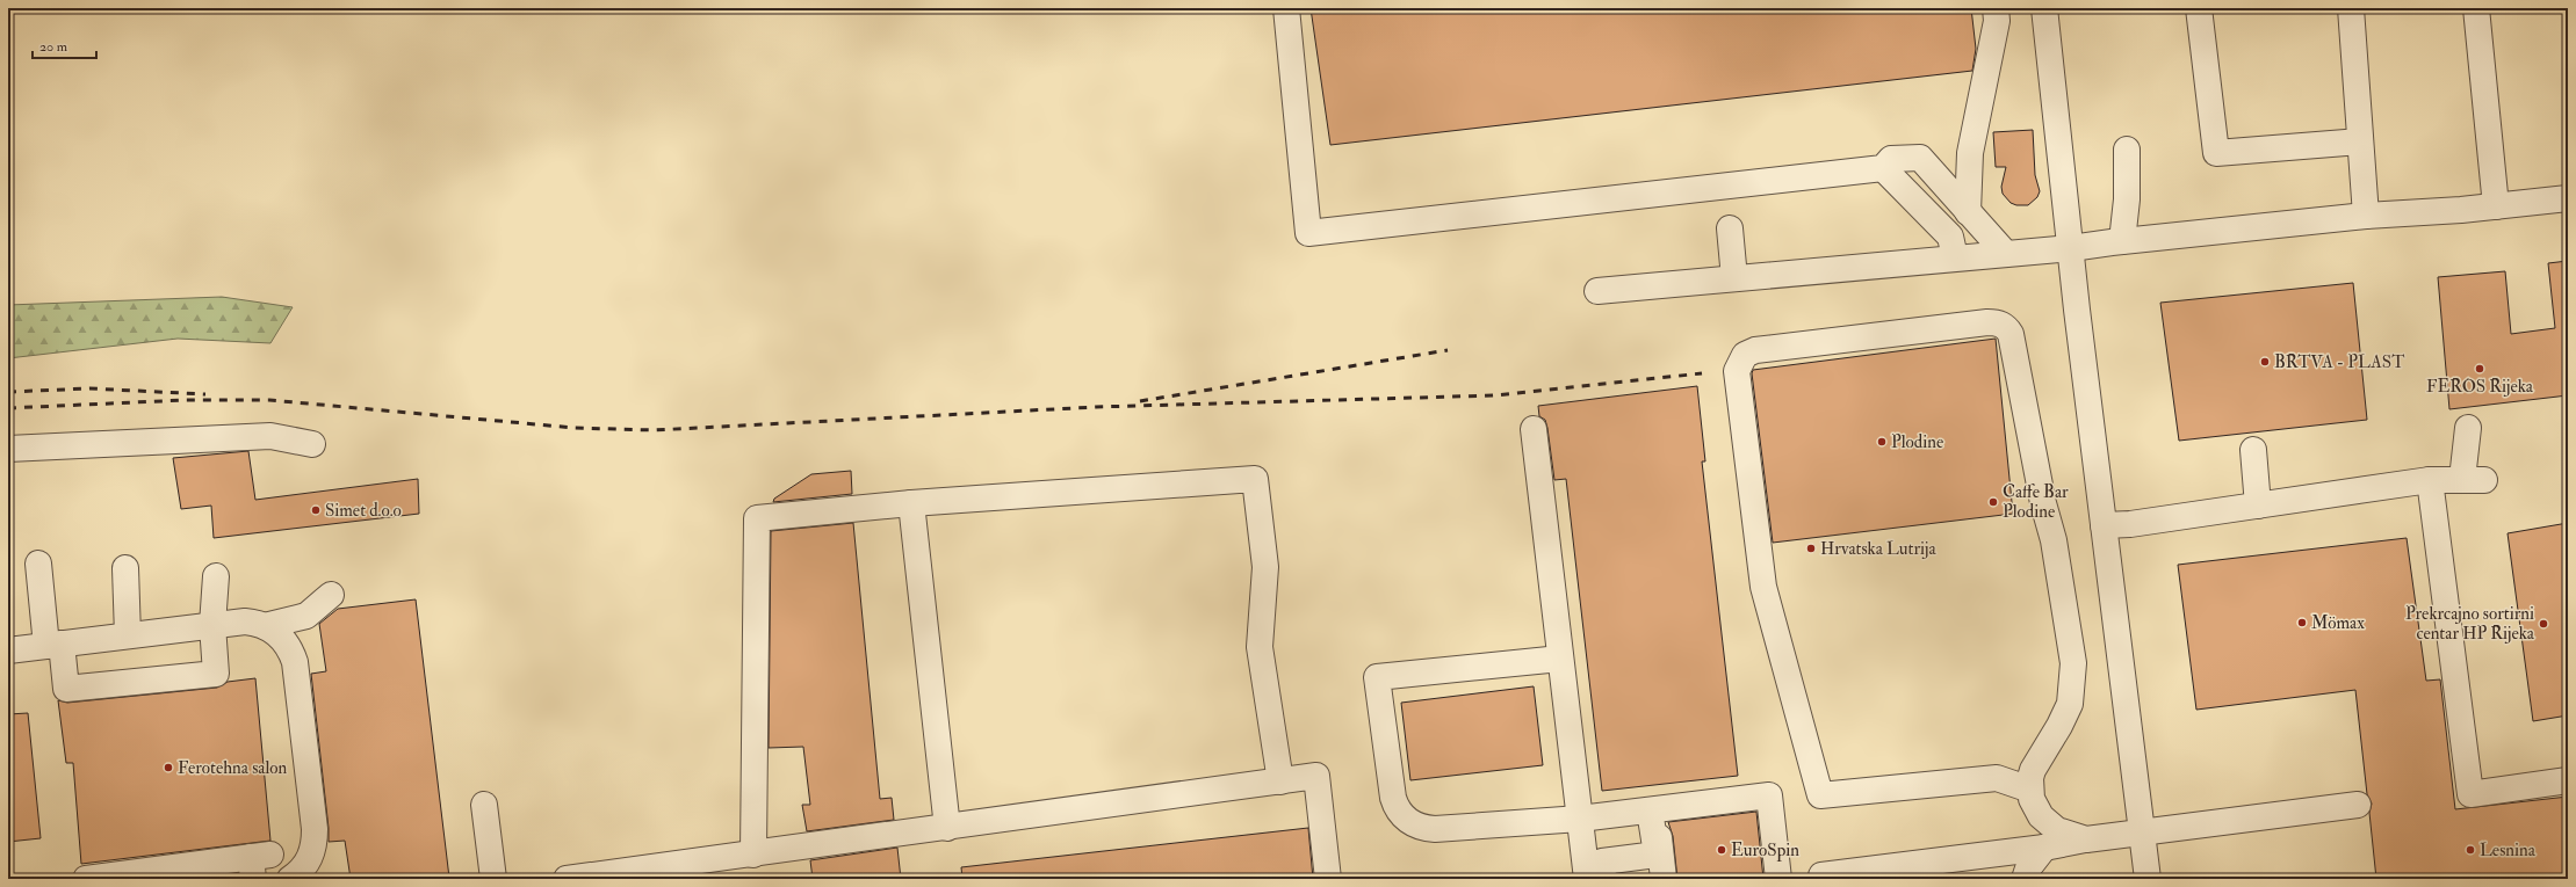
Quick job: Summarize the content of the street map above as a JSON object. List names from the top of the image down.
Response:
{
  "places": [
    "BRTVA - PLAST",
    "FEROS Rijeka",
    "Plodine",
    "Caffe Bar Plodine",
    "Simet d.o.o",
    "Hrvatska Lutrija",
    "Mömax",
    "Prekrcajno sortirni centar HP Rijeka",
    "Ferotehna salon",
    "EuroSpin",
    "Lesnina"
  ],
  "scale_bar": "20 m"
}
